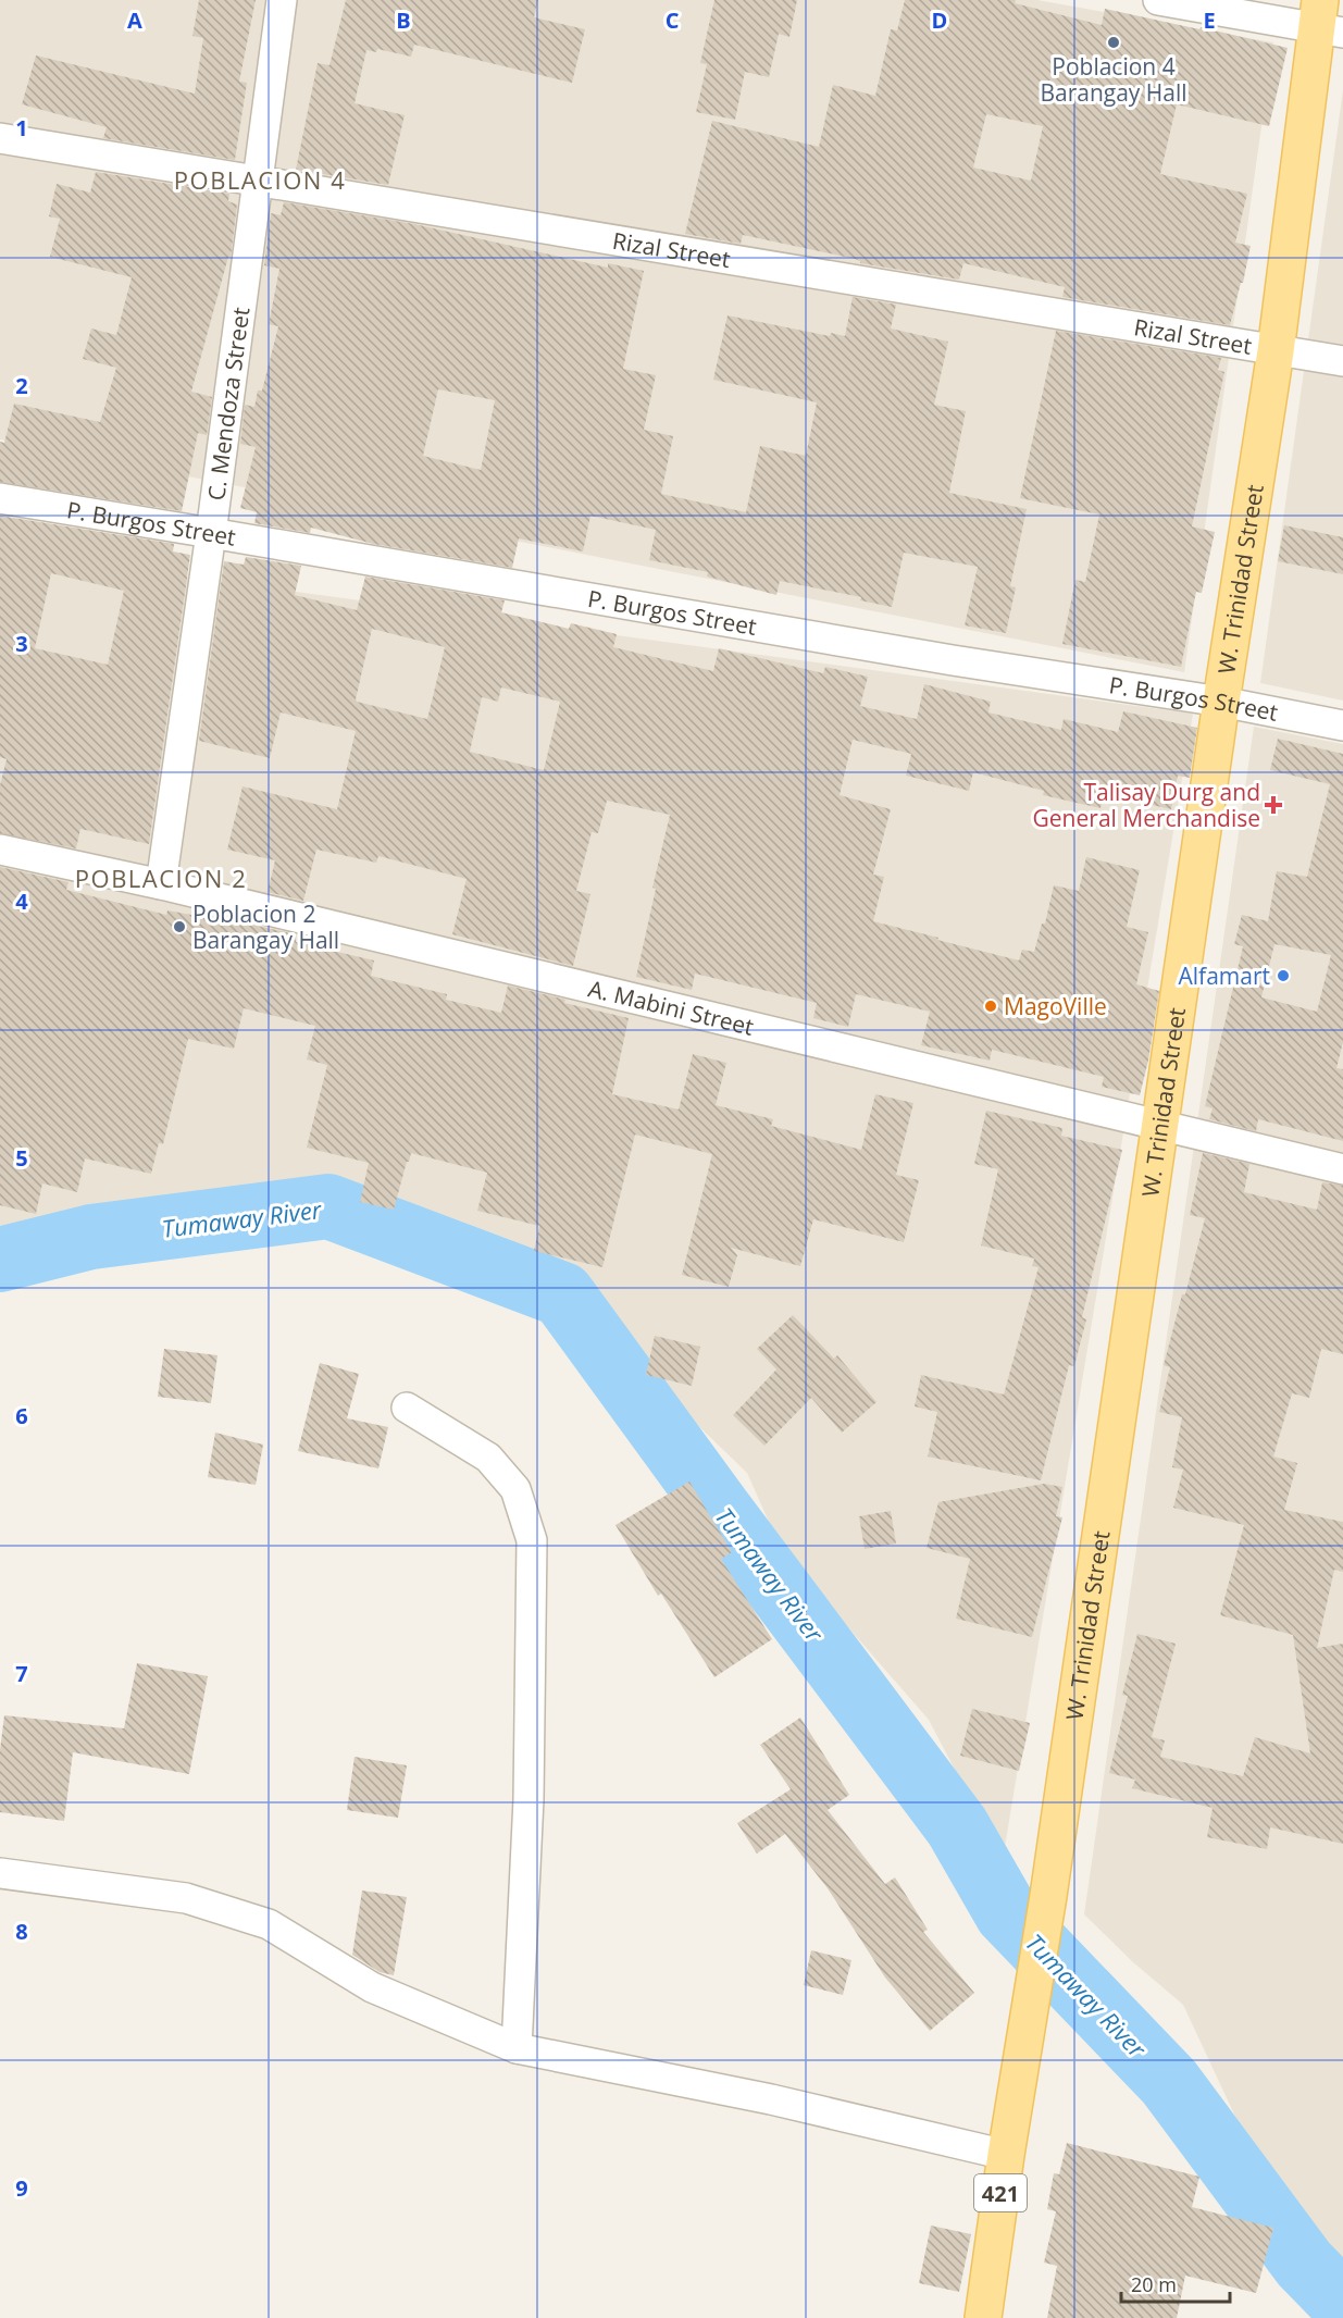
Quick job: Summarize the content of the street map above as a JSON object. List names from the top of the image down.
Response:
{
  "streets": {
    "main road": ["W. Trinidad Street", "421"],
    "street": [
      "Rizal Street",
      "C. Mendoza Street",
      "P. Burgos Street",
      "A. Mabini Street"
    ]
  },
  "crossings": [
    ["Rizal Street", "C. Mendoza Street"],
    ["Rizal Street", "W. Trinidad Street"],
    ["C. Mendoza Street", "P. Burgos Street"],
    ["C. Mendoza Street", "A. Mabini Street"],
    ["P. Burgos Street", "W. Trinidad Street"],
    ["W. Trinidad Street", "A. Mabini Street"],
    ["W. Trinidad Street", "421"]
  ],
  "districts": ["POBLACION 4", "POBLACION 2"],
  "water": ["Tumaway River"],
  "places": {
    "other": [
      "Poblacion 4 Barangay Hall",
      "Poblacion 2 Barangay Hall",
      "Alfamart",
      "MagoVille"
    ],
    "health": ["Talisay Durg and General Merchandise"]
  },
  "scale_bar": "20 m",
  "grid": {
    "columns": [
      "A",
      "B",
      "C",
      "D",
      "E"
    ],
    "rows": [
      "1",
      "2",
      "3",
      "4",
      "5",
      "6",
      "7",
      "8",
      "9"
    ]
  }
}
